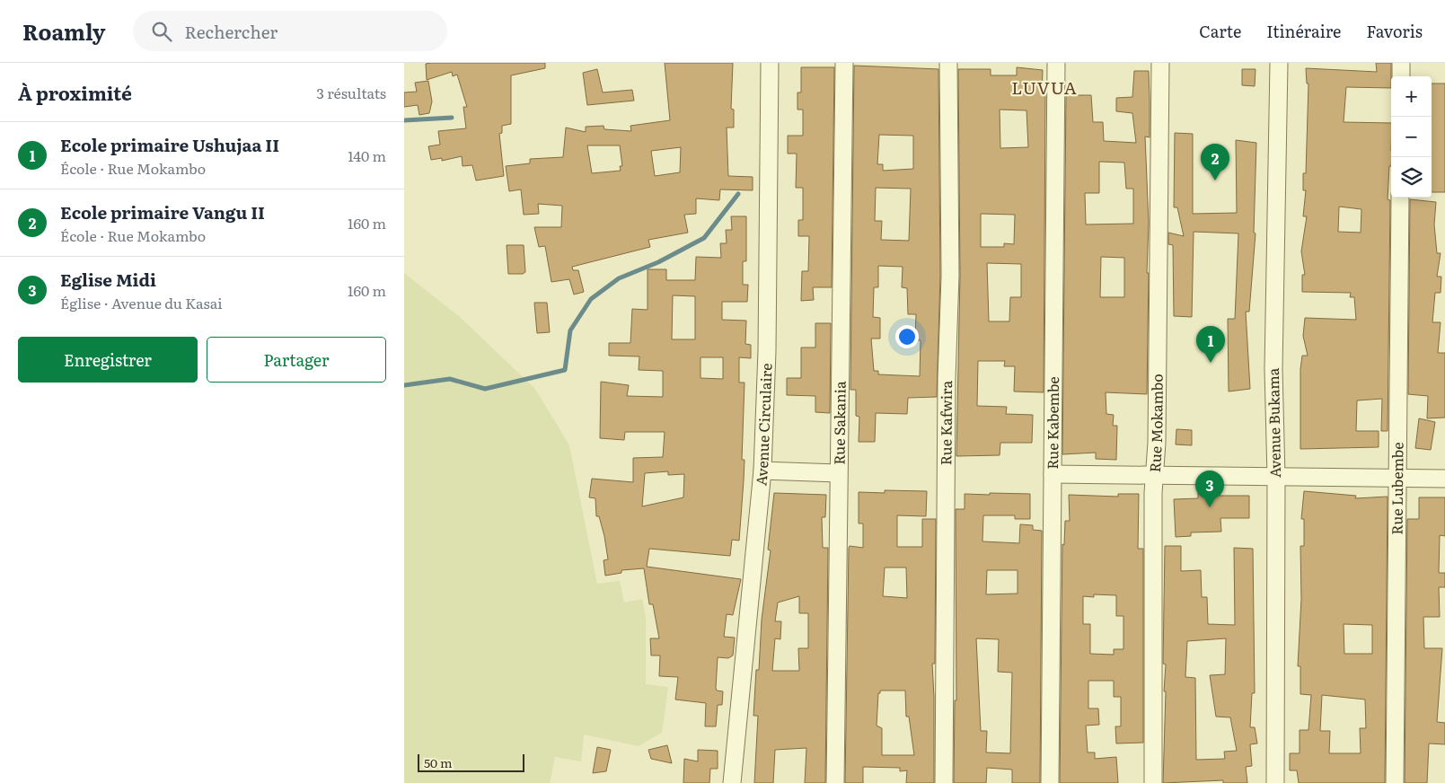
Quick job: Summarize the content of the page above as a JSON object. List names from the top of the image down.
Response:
{
  "streets": {
    "street": [
      "Rue Sakania",
      "Rue Kafwira",
      "Rue Kabembe",
      "Rue Mokambo",
      "Avenue Bukama",
      "Avenue Circulaire",
      "Rue Lubembe"
    ]
  },
  "districts": ["LUVUA"],
  "scale_bar": "50 m",
  "page": {
    "header": "Roamly",
    "search": "Rechercher",
    "nav": ["Carte", "Itinéraire", "Favoris"],
    "heading": ["À proximité", "3 résultats"],
    "map_buttons": ["+", "−"],
    "list": [
      {
        "mark": "1",
        "name": "Ecole primaire Ushujaa II",
        "note": "École · Rue Mokambo",
        "value": "140 m"
      },
      {
        "mark": "2",
        "name": "Ecole primaire Vangu II",
        "note": "École · Rue Mokambo",
        "value": "160 m"
      },
      {
        "mark": "3",
        "name": "Eglise Midi",
        "note": "Église · Avenue du Kasai",
        "value": "160 m"
      }
    ],
    "pins": ["2", "1", "3"],
    "buttons": ["Enregistrer", "Partager"],
    "scale": "50 m"
  }
}
